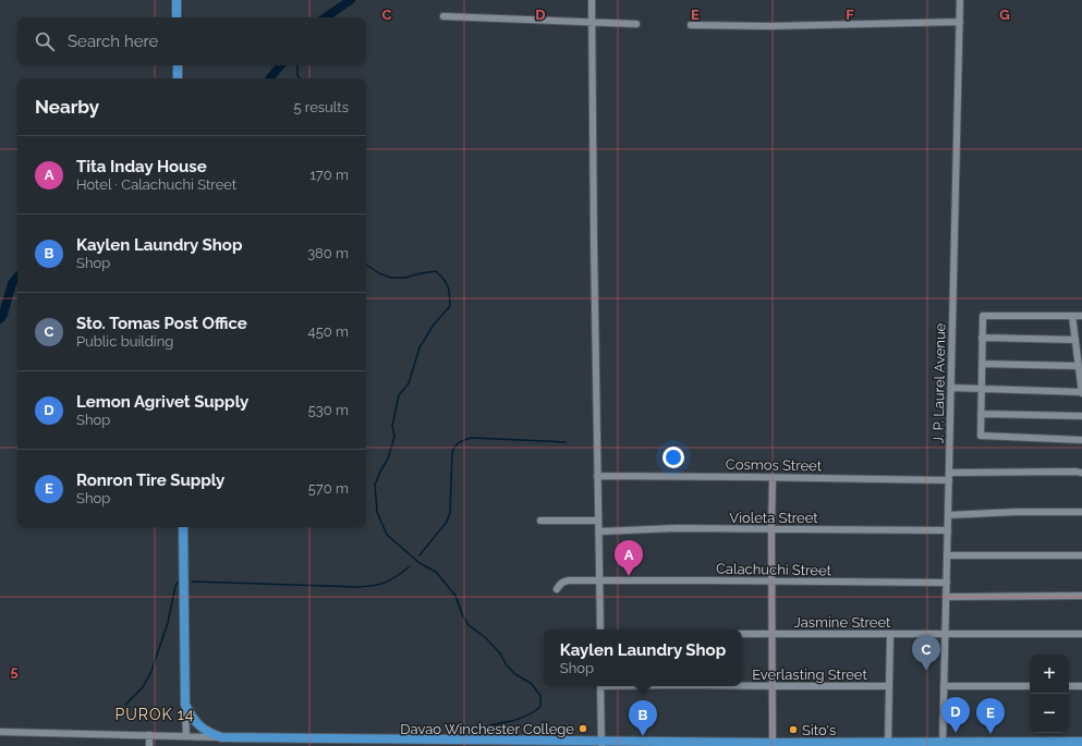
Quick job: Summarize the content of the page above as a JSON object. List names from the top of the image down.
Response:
{
  "streets": {
    "street": [
      "J. P. Laurel Avenue",
      "Cosmos Street",
      "Violeta Street",
      "Calachuchi Street",
      "Jasmine Street",
      "Everlasting Street"
    ]
  },
  "crossings": [
    ["J. P. Laurel Avenue", "Cosmos Street"],
    ["J. P. Laurel Avenue", "Violeta Street"],
    ["J. P. Laurel Avenue", "Calachuchi Street"],
    ["J. P. Laurel Avenue", "Jasmine Street"]
  ],
  "districts": ["PUROK 14"],
  "places": ["Davao Winchester College", "Sito's"],
  "page": {
    "search": "Search here",
    "heading": ["Nearby", "5 results"],
    "list": [
      {
        "mark": "A",
        "name": "Tita Inday House",
        "note": "Hotel · Calachuchi Street",
        "value": "170 m"
      },
      {
        "mark": "B",
        "name": "Kaylen Laundry Shop",
        "note": "Shop",
        "value": "380 m"
      },
      {
        "mark": "C",
        "name": "Sto. Tomas Post Office",
        "note": "Public building",
        "value": "450 m"
      },
      {
        "mark": "D",
        "name": "Lemon Agrivet Supply",
        "note": "Shop",
        "value": "530 m"
      },
      {
        "mark": "E",
        "name": "Ronron Tire Supply",
        "note": "Shop",
        "value": "570 m"
      }
    ],
    "pins": [
      "A",
      "C",
      "D",
      "E",
      "B"
    ],
    "popup": ["Kaylen Laundry Shop", "Shop"],
    "map_buttons": ["+", "−"]
  },
  "grid": {
    "columns": [
      "C",
      "D",
      "E",
      "F",
      "G"
    ],
    "rows": ["5"]
  }
}
